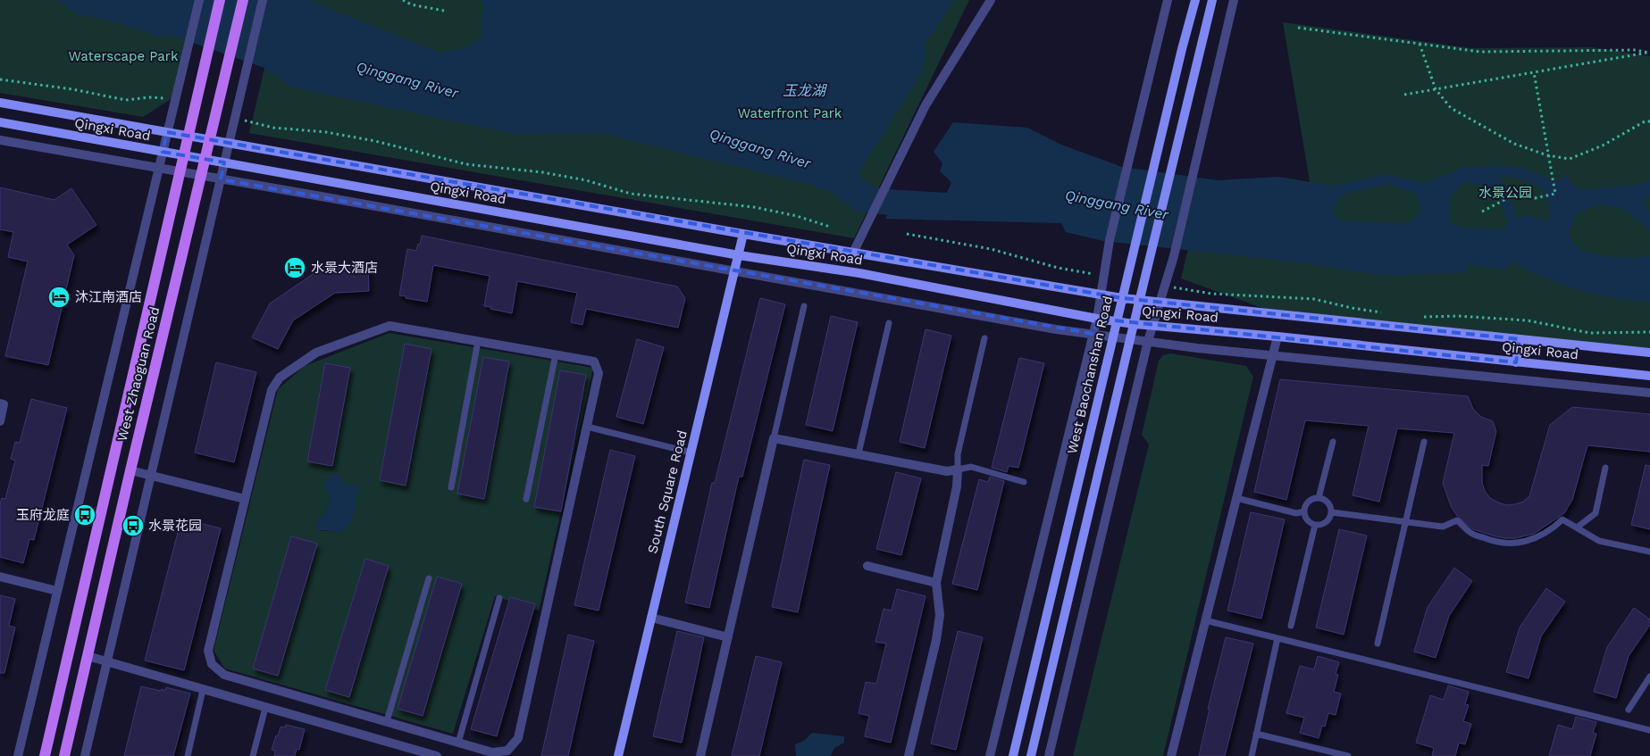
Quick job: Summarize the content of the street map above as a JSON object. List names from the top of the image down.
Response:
{
  "streets": {
    "main road": [
      "Qingxi Road",
      "West Zhaoguan Road",
      "West Baochanshan Road",
      "South Square Road"
    ]
  },
  "crossings": [
    ["Qingxi Road", "West Zhaoguan Road"],
    ["Qingxi Road", "West Baochanshan Road"],
    ["Qingxi Road", "South Square Road"]
  ],
  "water": ["Qinggang River", "玉龙湖"],
  "parks": ["Waterscape Park", "Waterfront Park", "水景公园"],
  "places": {
    "hotel": ["水景大酒店", "沐江南酒店"],
    "bus stop": ["玉府龙庭", "水景花园"]
  }
}
